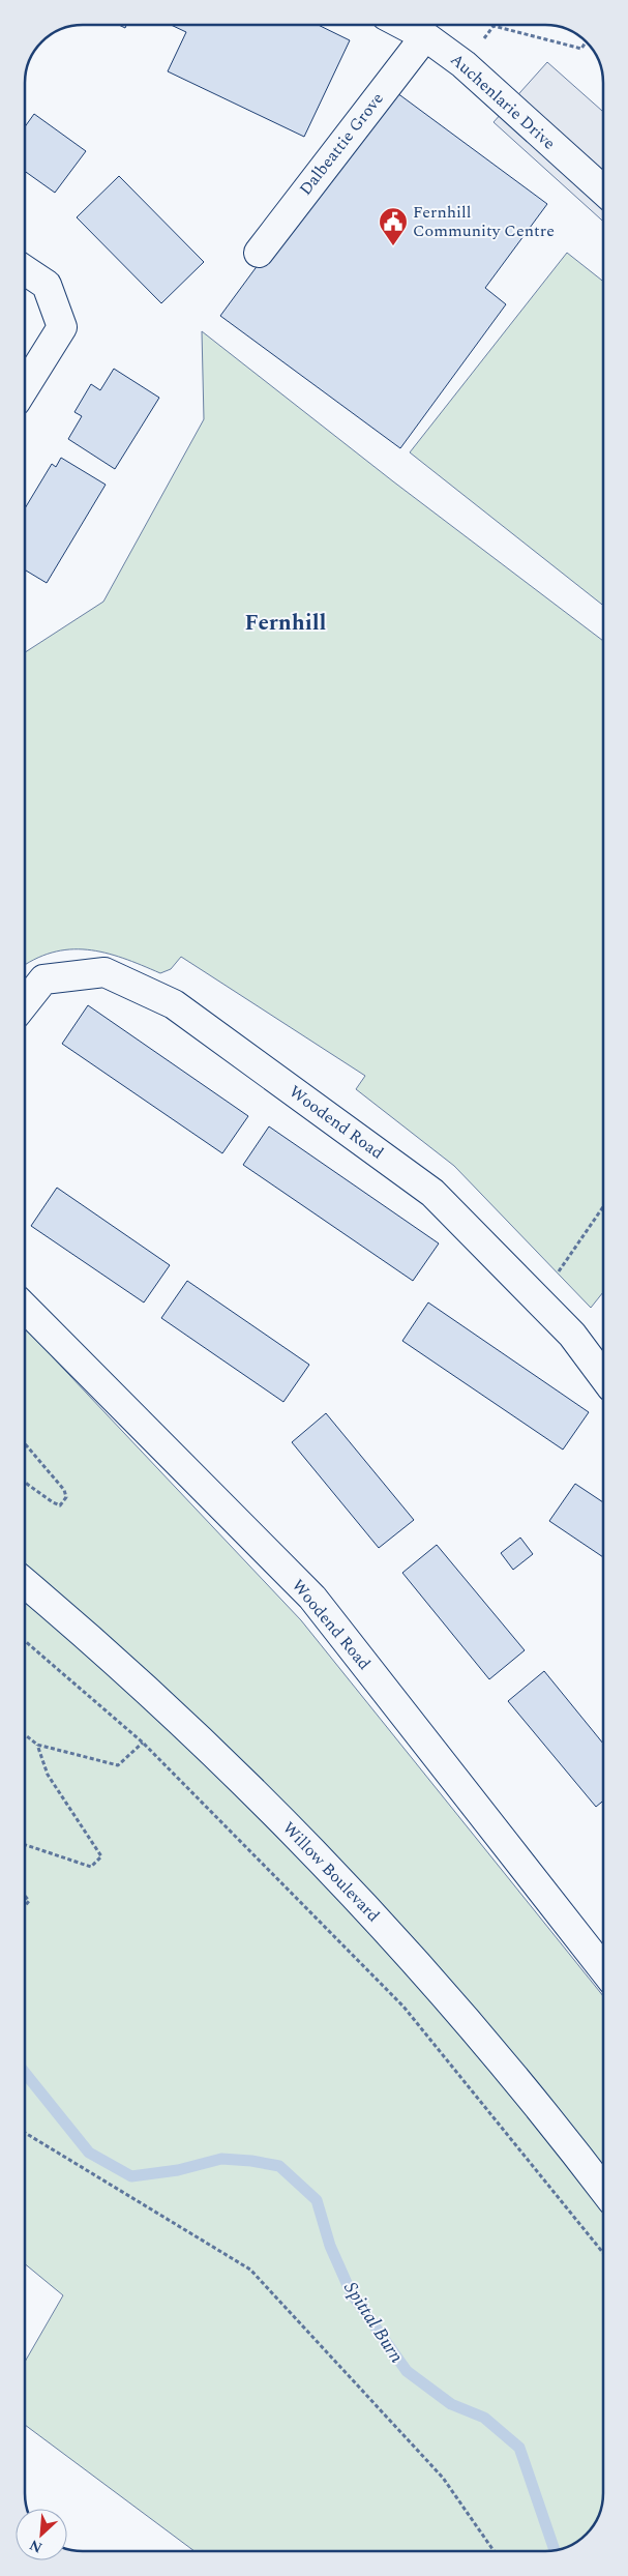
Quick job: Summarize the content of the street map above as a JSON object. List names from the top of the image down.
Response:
{
  "streets": {
    "street": [
      "Auchenlarie Drive",
      "Dalbeattie Grove",
      "Woodend Road",
      "Willow Boulevard"
    ]
  },
  "crossings": [
    ["Auchenlarie Drive", "Dalbeattie Grove"]
  ],
  "districts": ["Fernhill"],
  "water": ["Spittal Burn"],
  "places": {
    "public building": ["Fernhill Community Centre"]
  },
  "north": "bottom left"
}
